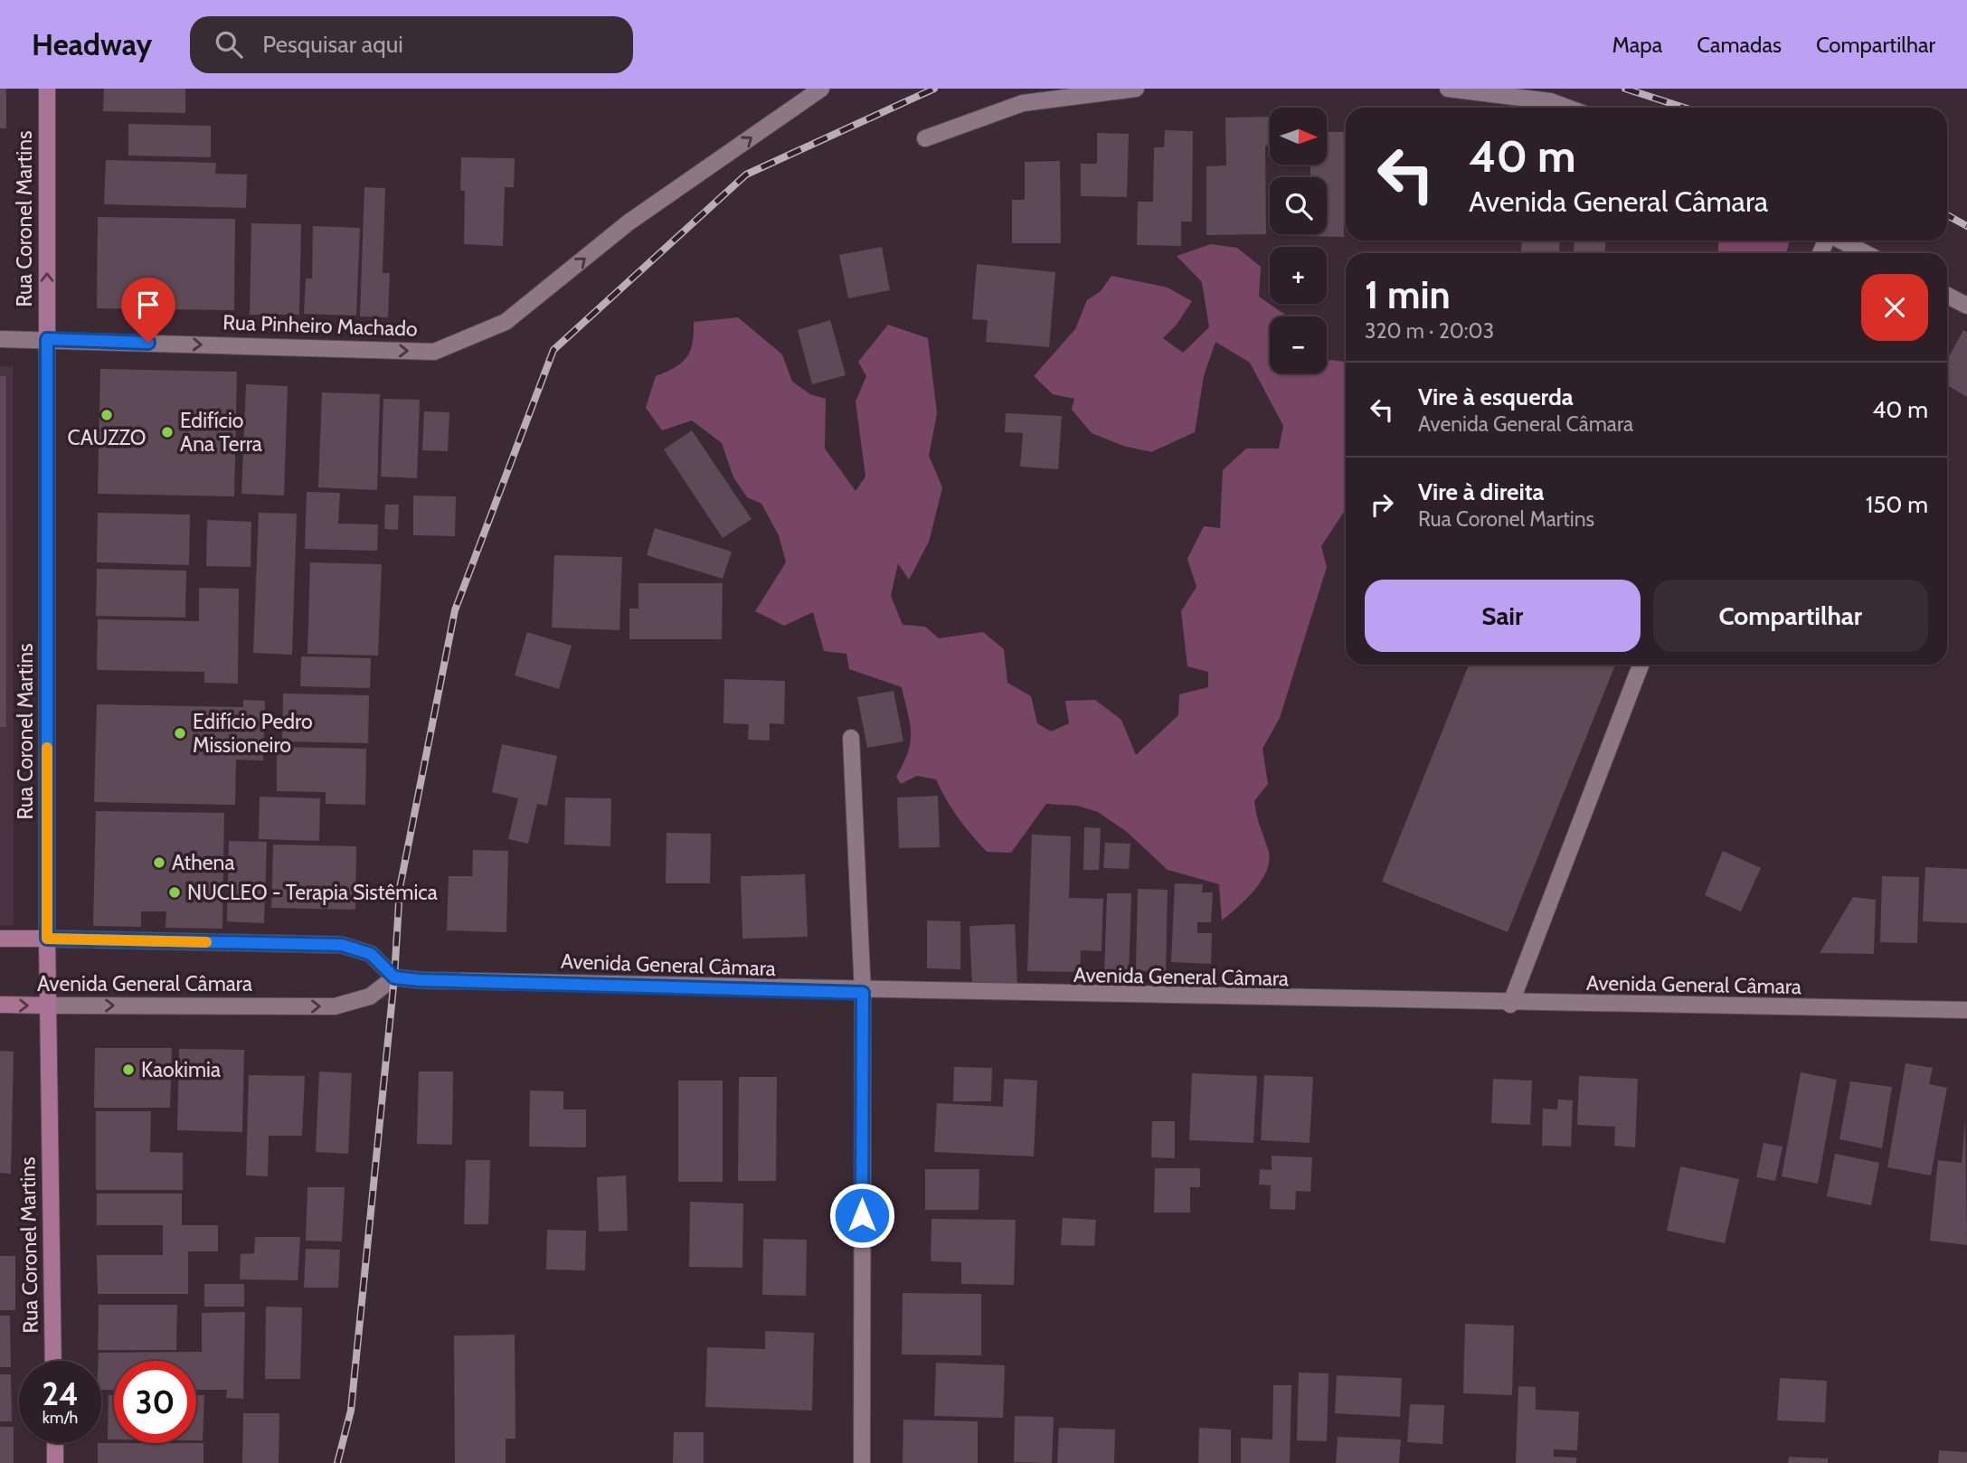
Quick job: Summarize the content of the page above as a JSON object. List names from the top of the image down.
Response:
{
  "streets": {
    "main road": ["Rua Coronel Martins", "Avenida General Câmara"],
    "street": ["Rua Pinheiro Machado"]
  },
  "crossings": [
    ["Rua Coronel Martins", "Rua Pinheiro Machado"],
    ["Rua Coronel Martins", "Avenida General Câmara"]
  ],
  "one_way": ["Rua Pinheiro Machado"],
  "places": [
    "CAUZZO",
    "Edifício Ana Terra",
    "Edifício Pedro Missioneiro",
    "Athena",
    "NUCLEO - Terapia Sistêmica",
    "Kaokimia"
  ],
  "north": "right",
  "page": {
    "header": "Headway",
    "search": "Pesquisar aqui",
    "nav": ["Mapa", "Camadas", "Compartilhar"],
    "map_buttons": ["+", "−"],
    "turn": ["40 m", "Avenida General Câmara"],
    "heading": ["1 min", "320 m · 20:03"],
    "list": [
      {
        "name": "Vire à esquerda",
        "note": "Avenida General Câmara",
        "value": "40 m"
      },
      {
        "name": "Vire à direita",
        "note": "Rua Coronel Martins",
        "value": "150 m"
      }
    ],
    "buttons": ["Sair", "Compartilhar"],
    "speed": "24 km/h",
    "limit": "30"
  }
}
